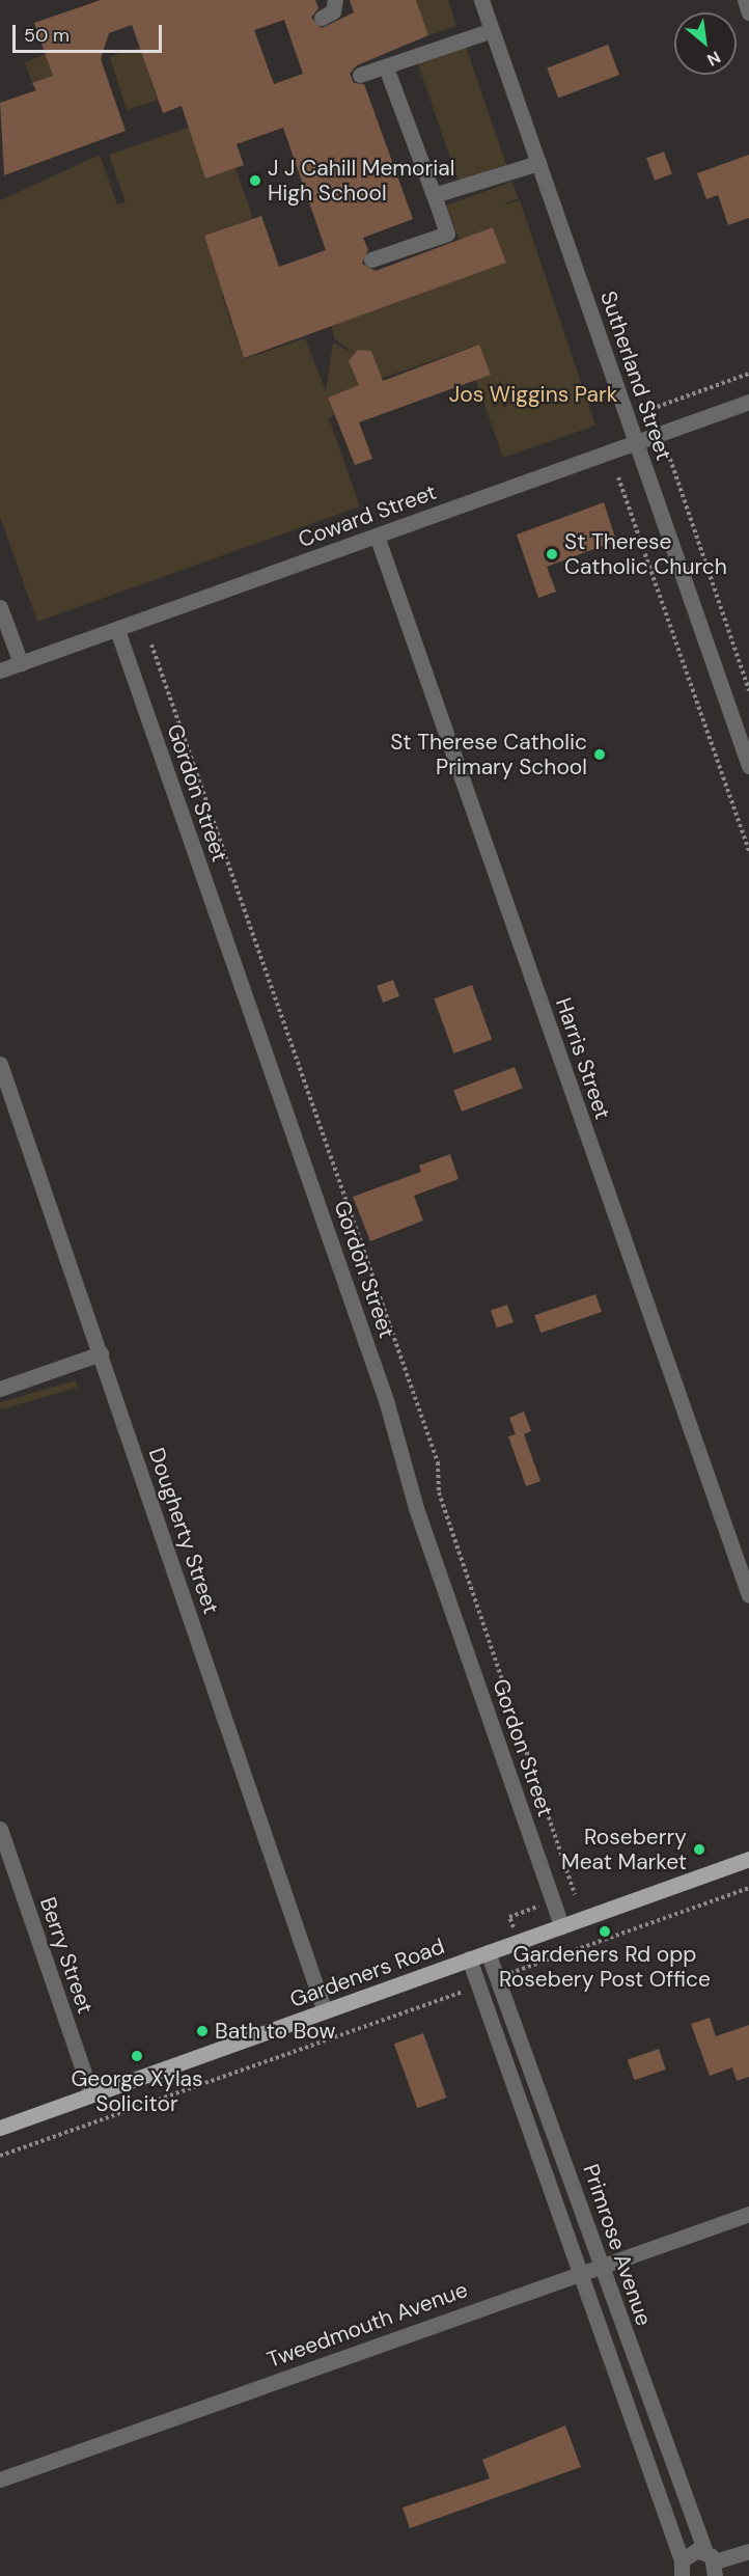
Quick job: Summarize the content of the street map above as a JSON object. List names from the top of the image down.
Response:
{
  "streets": {
    "main road": ["Gardeners Road"],
    "street": [
      "Sutherland Street",
      "Coward Street",
      "Gordon Street",
      "Harris Street",
      "Dougherty Street",
      "Berry Street",
      "Primrose Avenue",
      "Tweedmouth Avenue"
    ]
  },
  "crossings": [
    ["Sutherland Street", "Coward Street"],
    ["Coward Street", "Gordon Street"],
    ["Coward Street", "Harris Street"],
    ["Gordon Street", "Gardeners Road"],
    ["Dougherty Street", "Gardeners Road"],
    ["Berry Street", "Gardeners Road"],
    ["Gardeners Road", "Primrose Avenue"],
    ["Primrose Avenue", "Tweedmouth Avenue"]
  ],
  "parks": ["Jos Wiggins Park"],
  "places": [
    "J J Cahill Memorial High School",
    "St Therese Catholic Church",
    "St Therese Catholic Primary School",
    "Roseberry Meat Market",
    "Gardeners Rd opp Rosebery Post Office",
    "Bath to Bow",
    "George Xylas Solicitor"
  ],
  "scale_bar": "50 m",
  "north": "bottom right"
}
